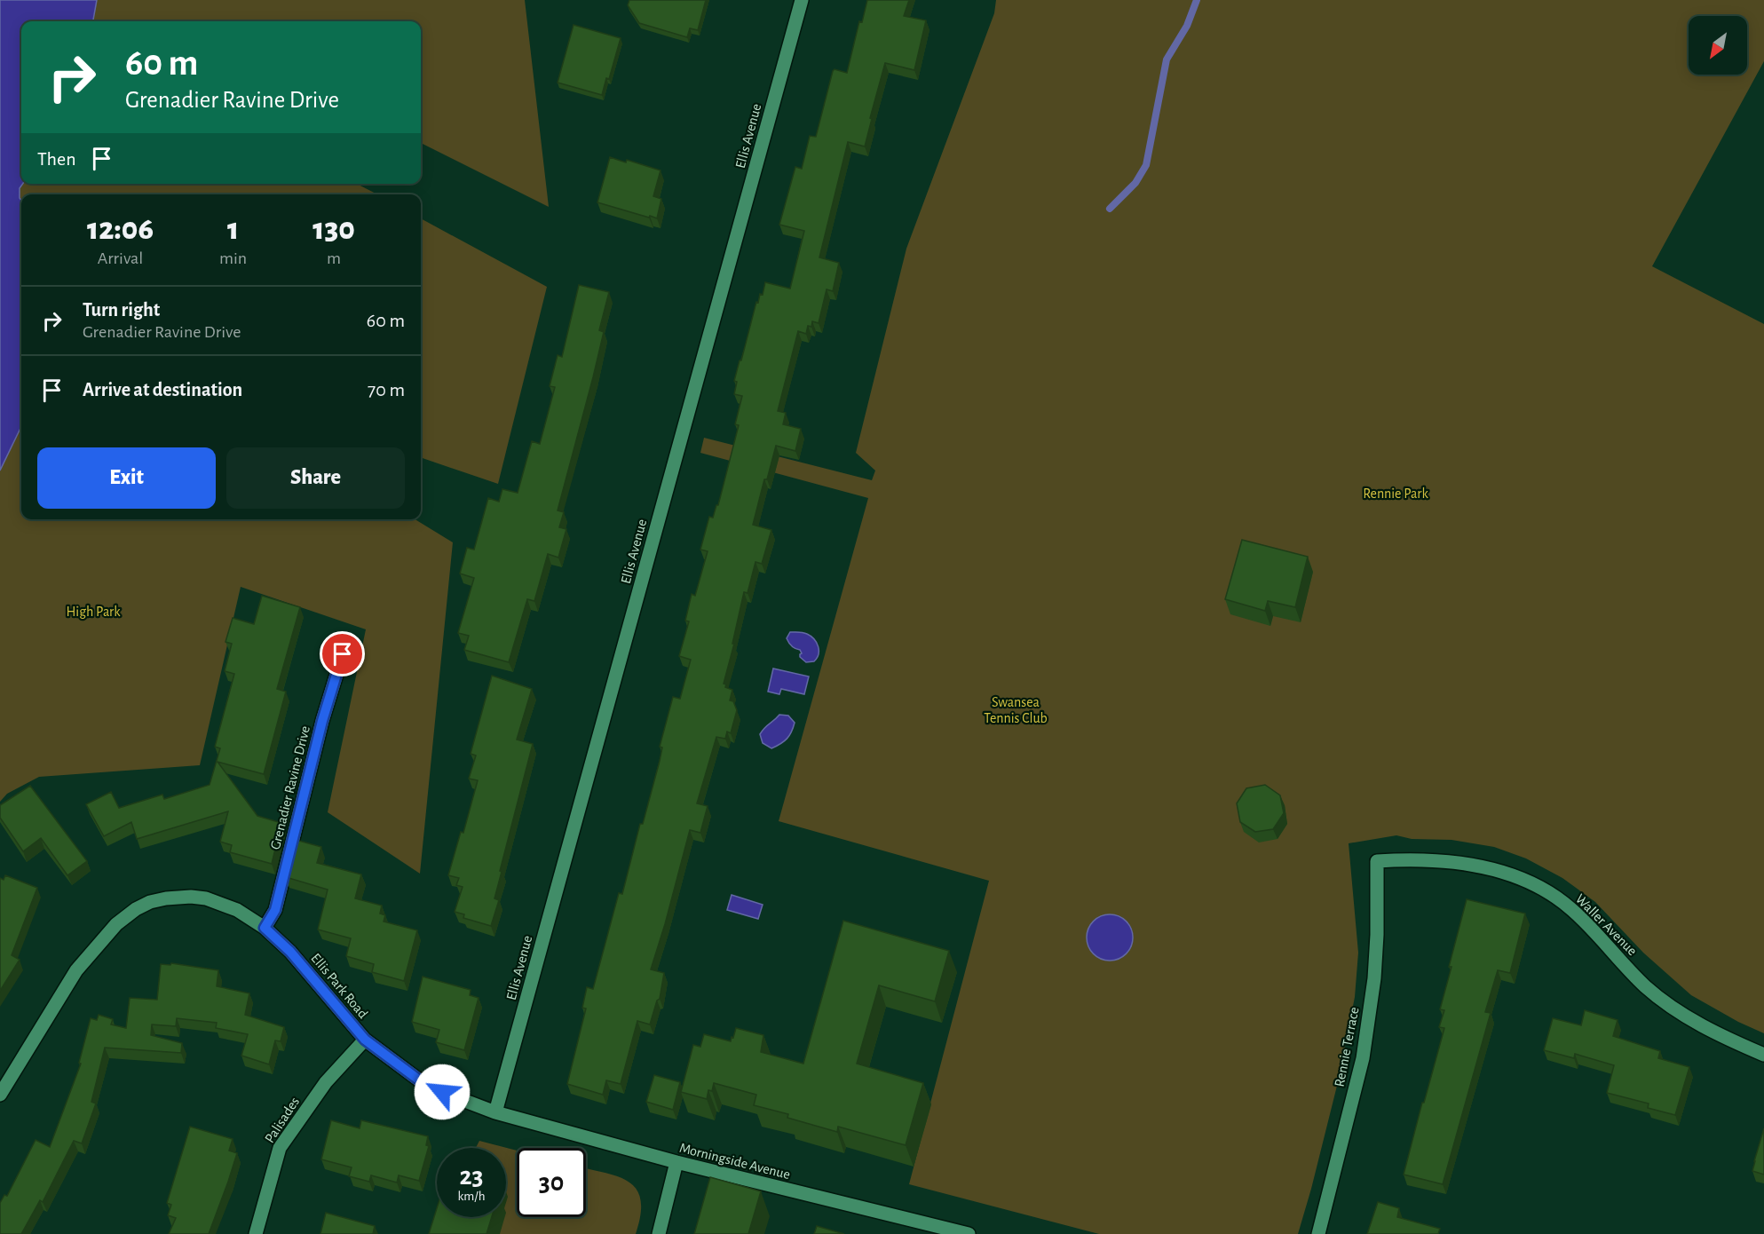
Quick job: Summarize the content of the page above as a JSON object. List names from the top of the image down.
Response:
{
  "streets": {
    "street": [
      "Ellis Avenue",
      "Grenadier Ravine Drive",
      "Waller Avenue",
      "Ellis Park Road",
      "Rennie Terrace",
      "Palisades",
      "Morningside Avenue"
    ]
  },
  "crossings": [
    ["Ellis Avenue", "Ellis Park Road"],
    ["Ellis Avenue", "Morningside Avenue"],
    ["Grenadier Ravine Drive", "Ellis Park Road"],
    ["Waller Avenue", "Rennie Terrace"],
    ["Ellis Park Road", "Palisades"],
    ["Ellis Park Road", "Morningside Avenue"]
  ],
  "parks": ["Rennie Park", "High Park", "Swansea Tennis Club"],
  "north": "bottom left",
  "page": {
    "turn": ["60 m", "Grenadier Ravine Drive"],
    "then": "Then",
    "eta": [
      "12:06",
      "Arrival",
      "1",
      "min",
      "130",
      "m"
    ],
    "list": [
      {
        "name": "Turn right",
        "note": "Grenadier Ravine Drive",
        "value": "60 m"
      },
      {
        "name": "Arrive at destination",
        "value": "70 m"
      }
    ],
    "buttons": ["Exit", "Share"],
    "speed": "23 km/h",
    "limit": "30"
  }
}
